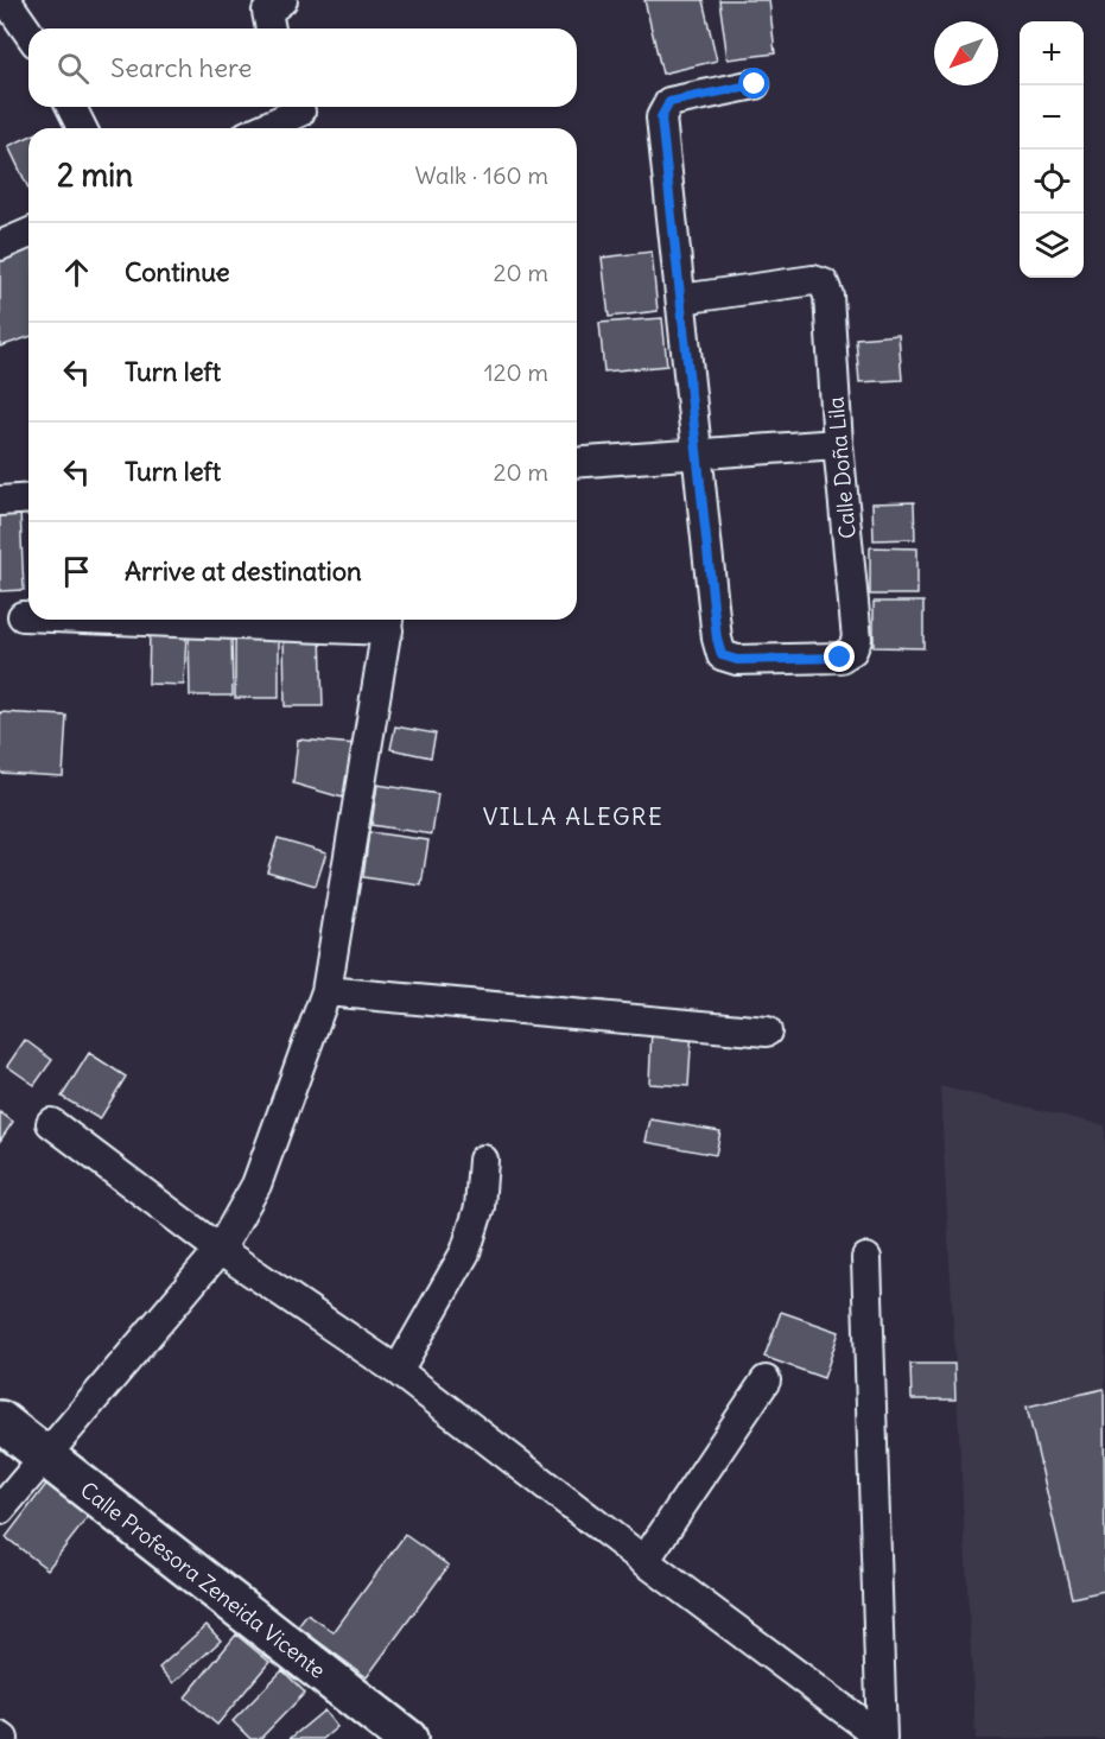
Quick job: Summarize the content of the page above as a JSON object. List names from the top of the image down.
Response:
{
  "streets": {
    "street": ["Calle Doña Lila", "Calle Profesora Zeneida Vicente"]
  },
  "districts": ["VILLA ALEGRE"],
  "north": "bottom left",
  "page": {
    "map_buttons": ["+", "−"],
    "search": "Search here",
    "heading": ["2 min", "Walk · 160 m"],
    "list": [
      ["Continue", "20 m"],
      ["Turn left", "120 m"],
      ["Turn left", "20 m"],
      "Arrive at destination"
    ]
  }
}
